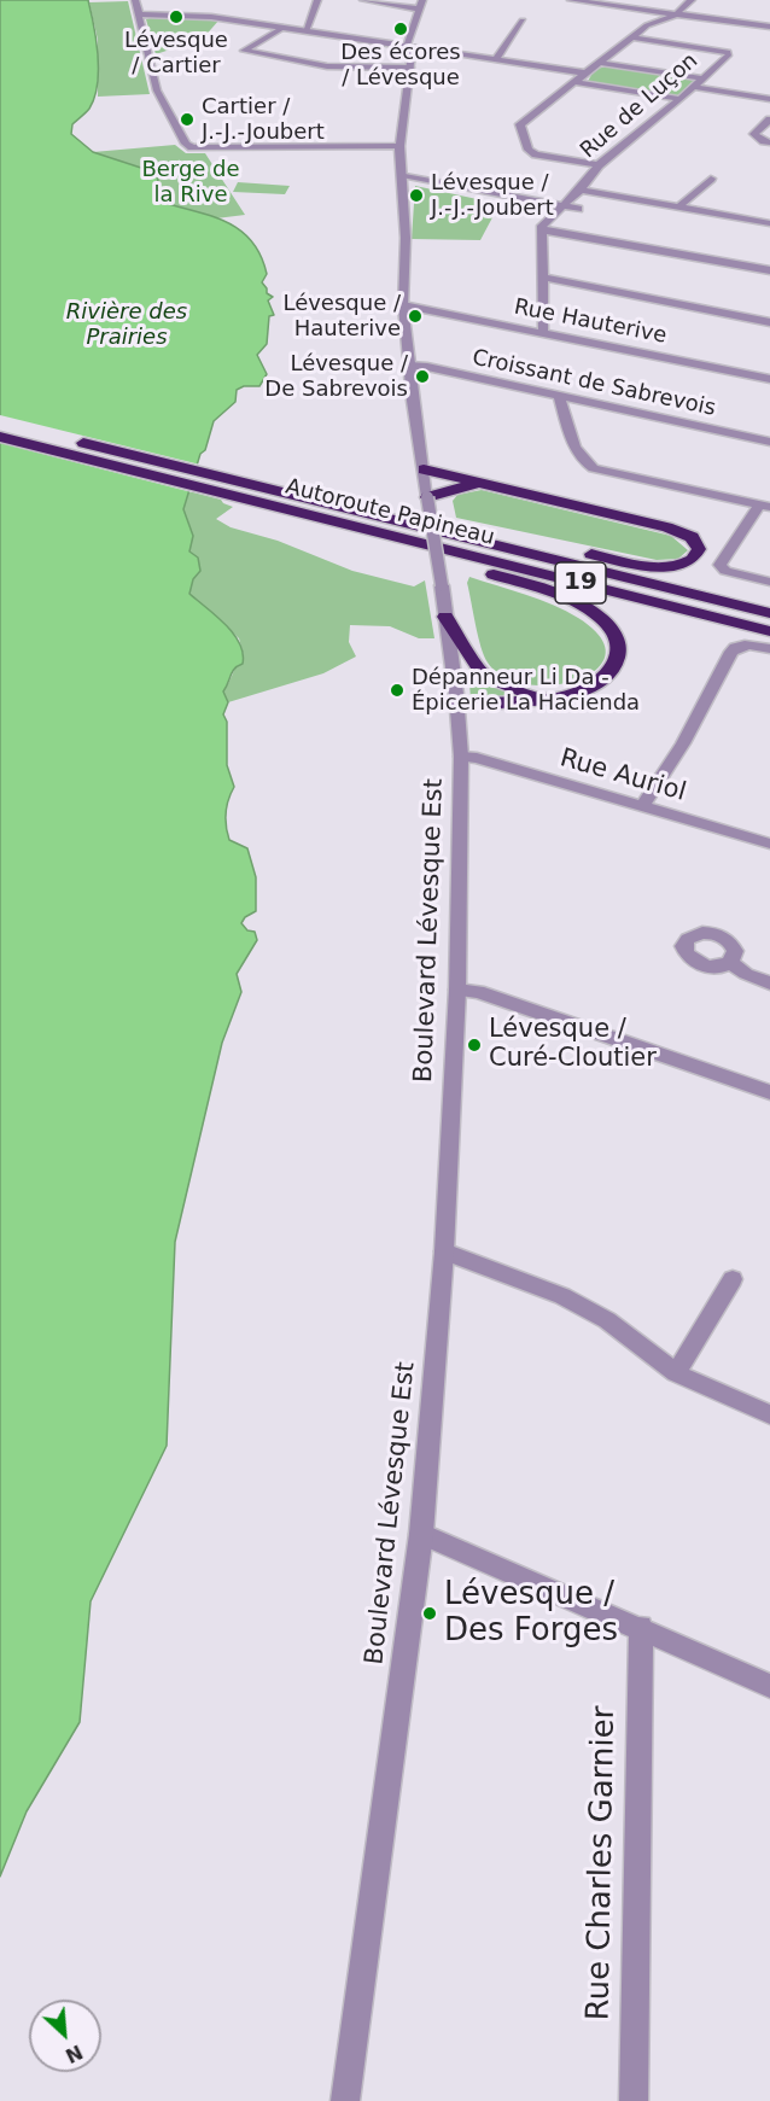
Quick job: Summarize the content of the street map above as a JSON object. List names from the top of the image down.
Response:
{
  "streets": {
    "highway": ["Autoroute Papineau", "19"],
    "street": [
      "Rue de Luçon",
      "Rue Hauterive",
      "Croissant de Sabrevois",
      "Rue Auriol",
      "Boulevard Lévesque Est",
      "Rue Charles Garnier"
    ]
  },
  "crossings": [
    ["Rue de Luçon", "Rue Hauterive"],
    ["Rue Hauterive", "Boulevard Lévesque Est"],
    ["Croissant de Sabrevois", "Boulevard Lévesque Est"],
    ["Rue Auriol", "Boulevard Lévesque Est"]
  ],
  "water": ["Rivière des Prairies"],
  "parks": ["Berge de la Rive"],
  "places": [
    "Lévesque / Cartier",
    "Des écores / Lévesque",
    "Cartier / J.-J.-Joubert",
    "Lévesque / J.-J.-Joubert",
    "Lévesque / Hauterive",
    "Lévesque / De Sabrevois",
    "Dépanneur Li Da - Épicerie La Hacienda",
    "Lévesque / Curé-Cloutier",
    "Lévesque / Des Forges"
  ],
  "north": "bottom right"
}
